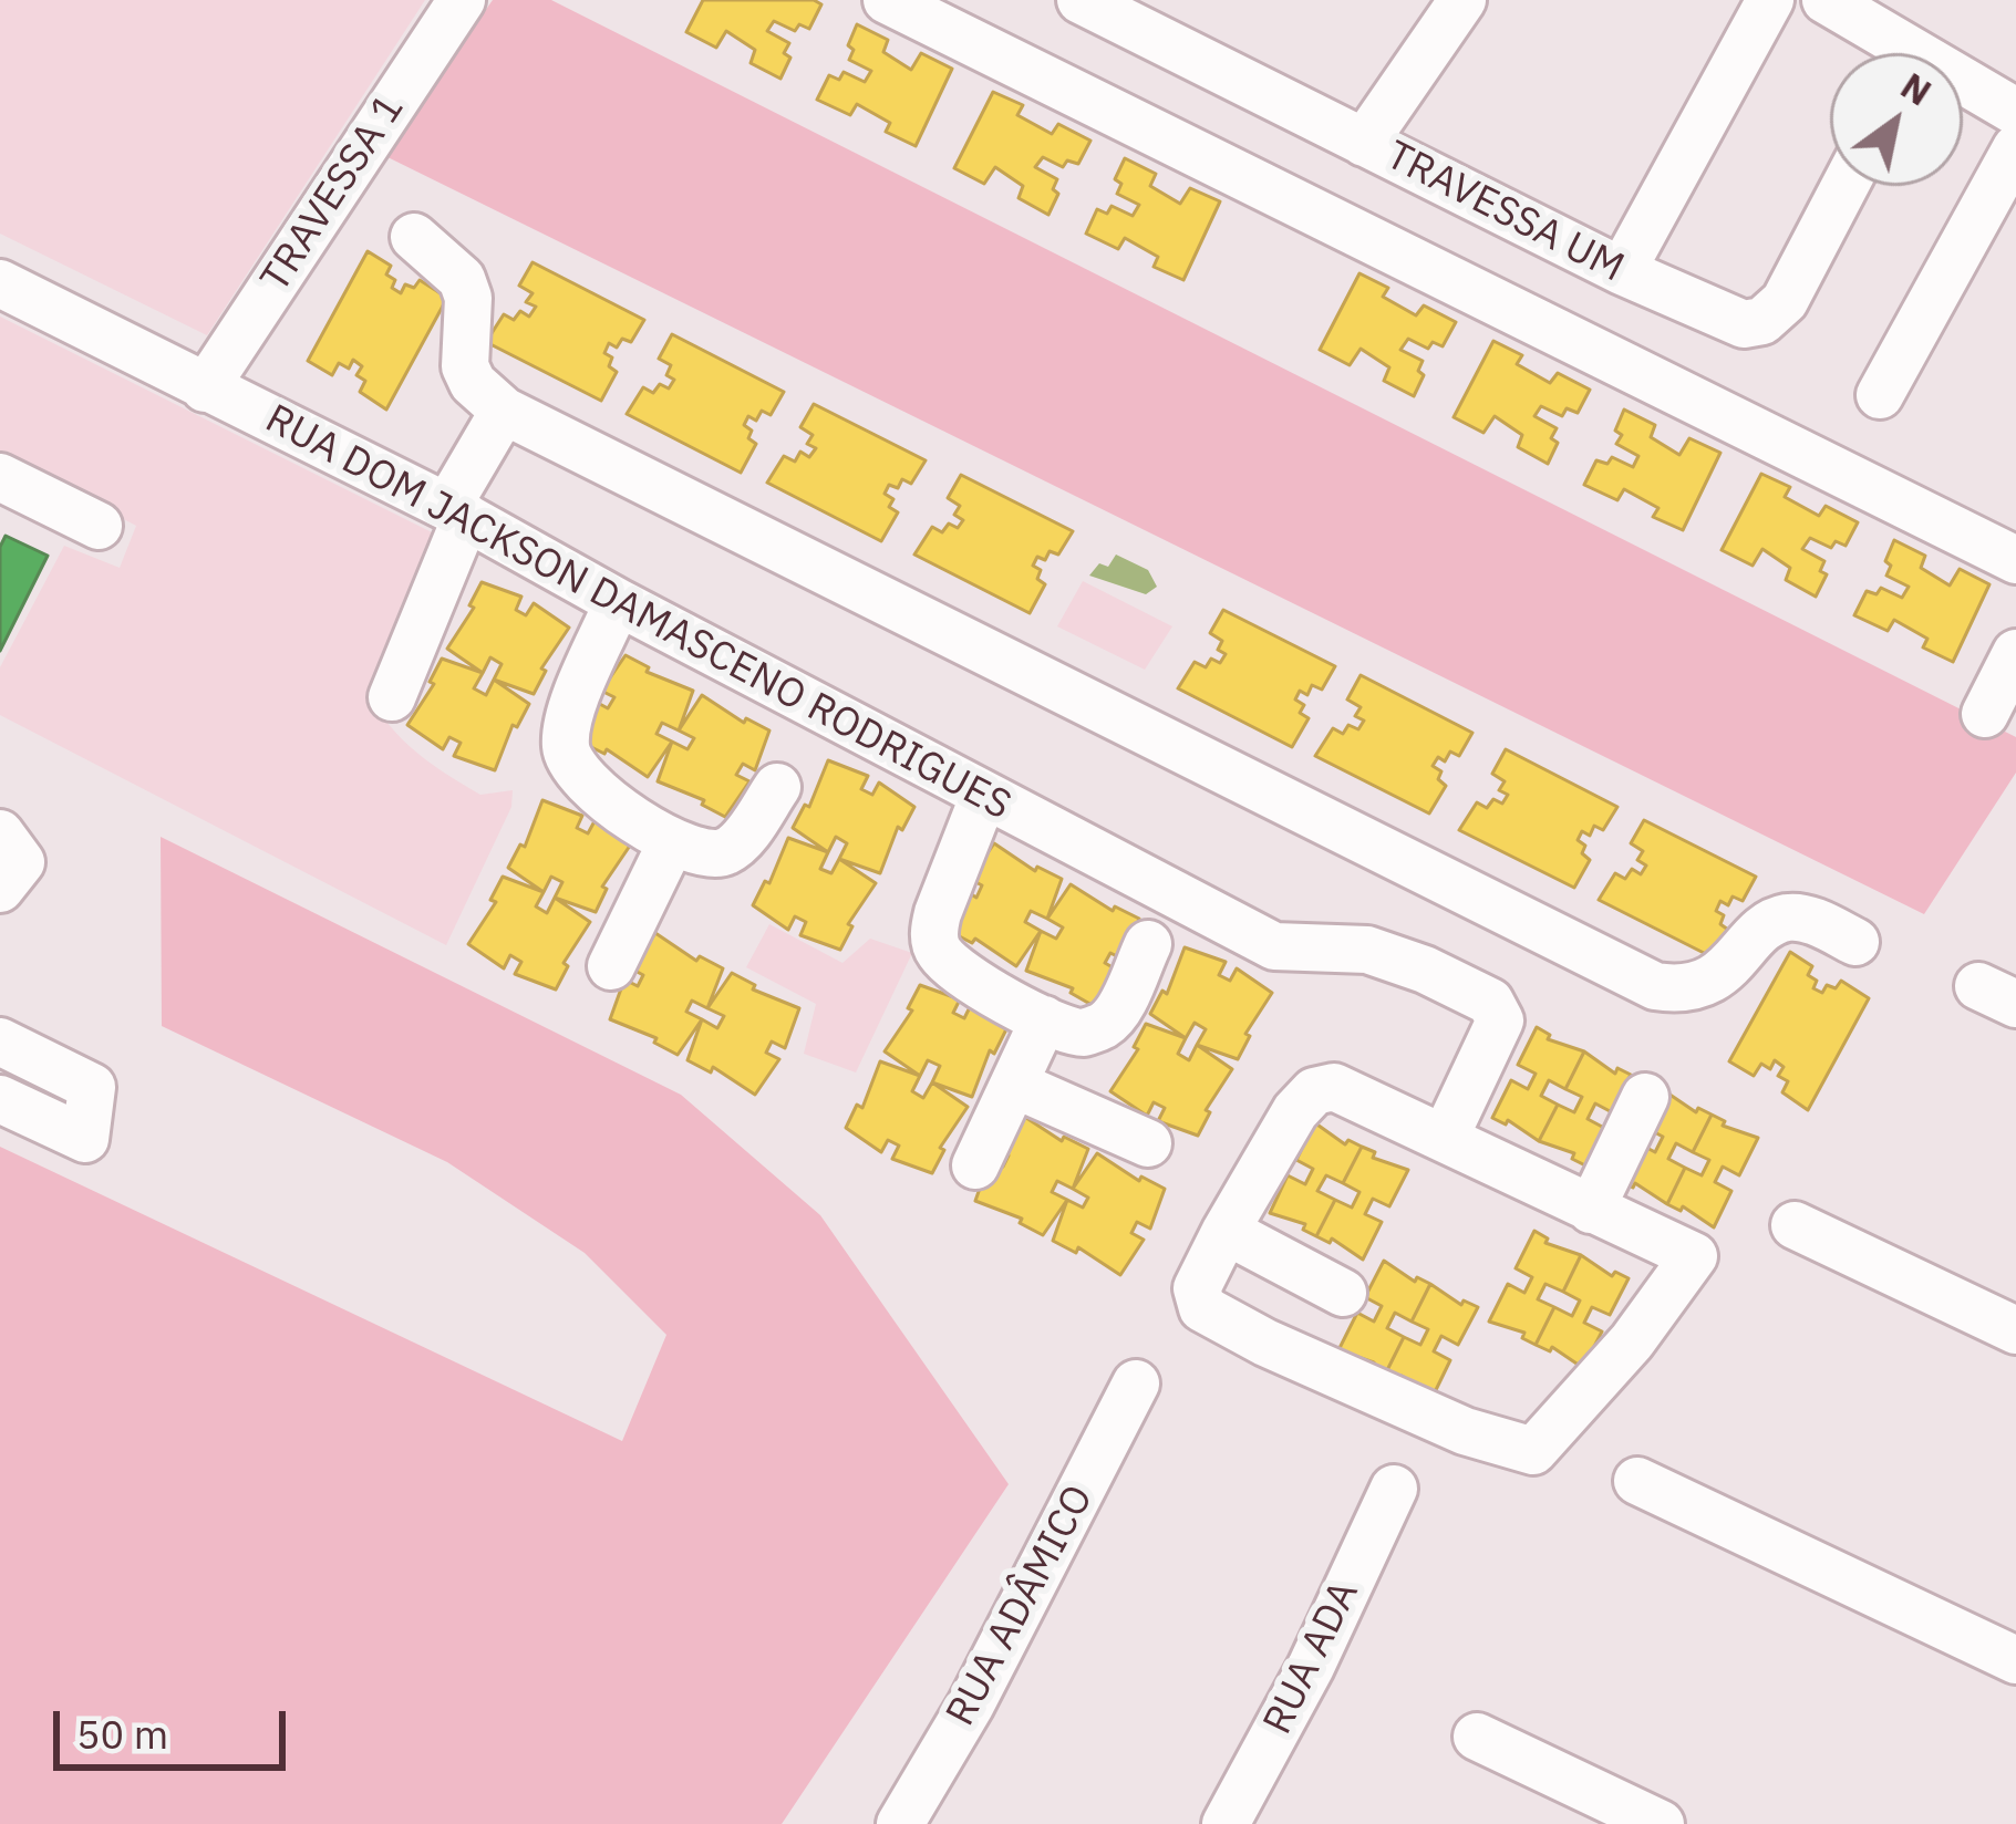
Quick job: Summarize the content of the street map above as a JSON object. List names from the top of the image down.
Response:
{
  "streets": {
    "street": [
      "TRAVESSA 1",
      "TRAVESSA UM",
      "RUA DOM JACKSON DAMASCENO RODRIGUES",
      "RUA ADÂMICO",
      "RUA ADA"
    ]
  },
  "crossings": [
    ["TRAVESSA 1", "RUA DOM JACKSON DAMASCENO RODRIGUES"]
  ],
  "scale_bar": "50 m",
  "north": "top right"
}
